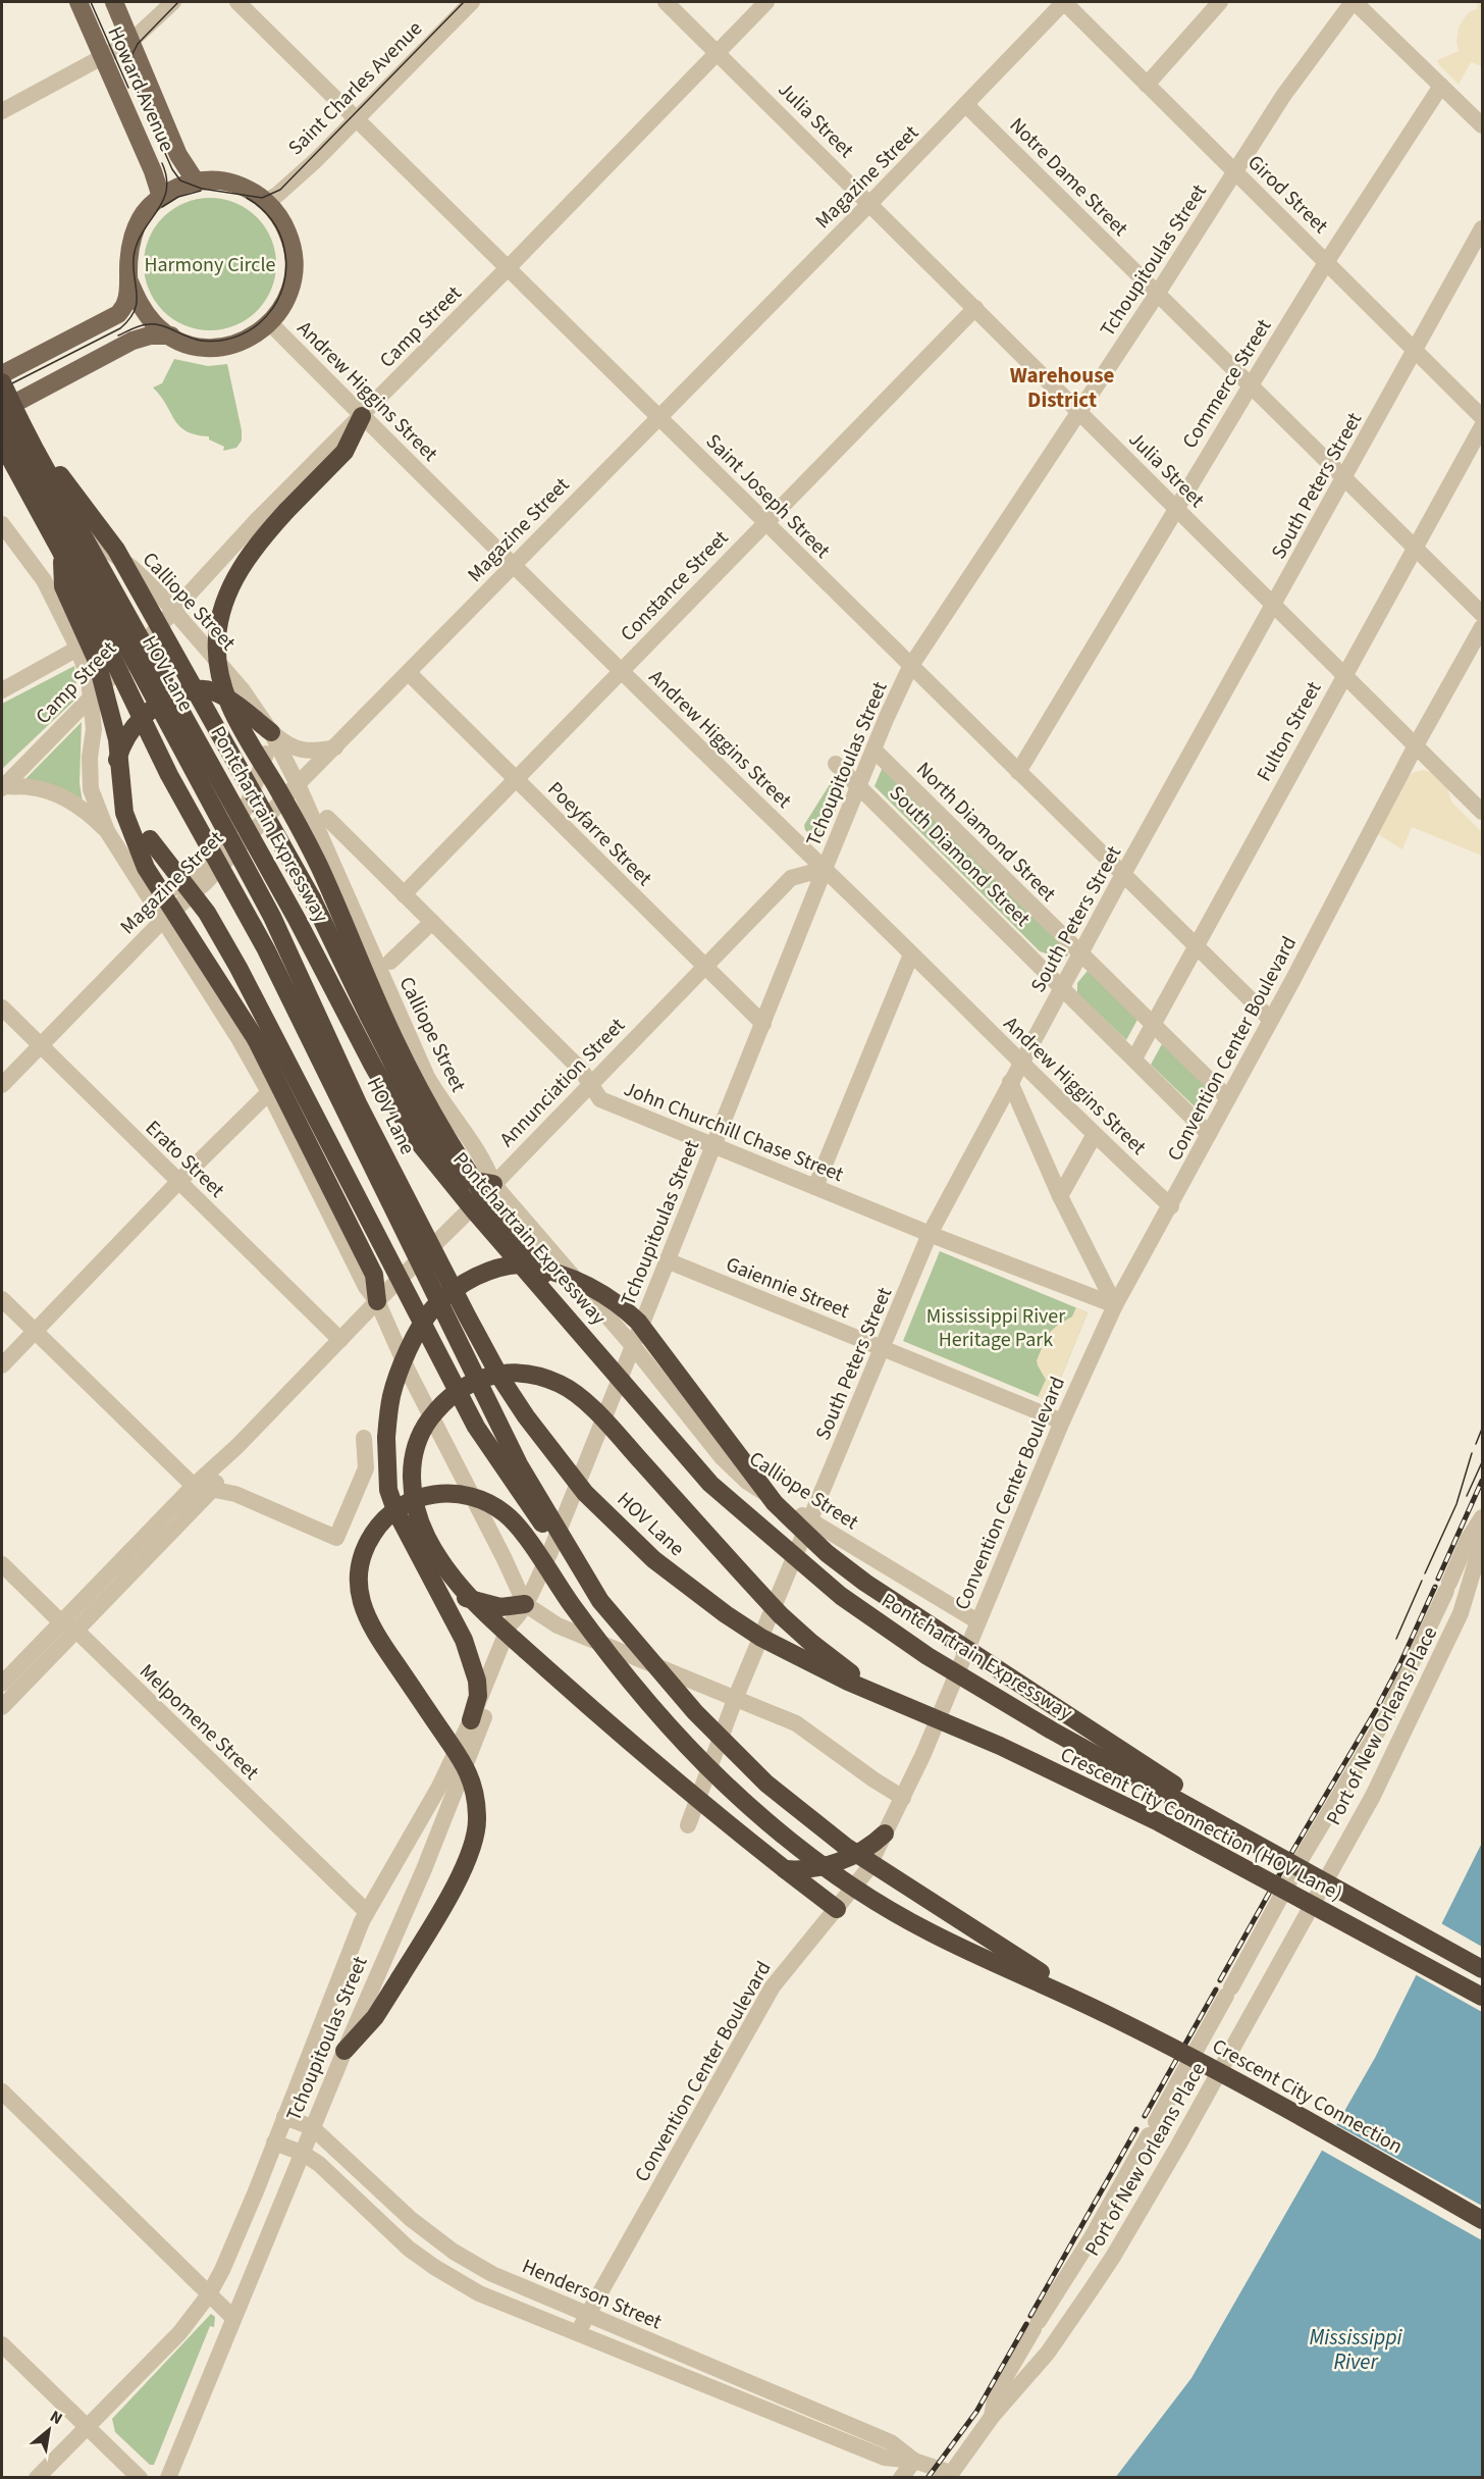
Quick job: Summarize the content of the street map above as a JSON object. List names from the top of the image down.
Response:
{
  "streets": {
    "highway": [
      "HOV Lane",
      "Pontchartrain Expressway",
      "Crescent City Connection (HOV Lane)",
      "Crescent City Connection"
    ],
    "main road": ["Howard Avenue"],
    "street": [
      "Saint Charles Avenue",
      "Julia Street",
      "Magazine Street",
      "Notre Dame Street",
      "Girod Street",
      "Tchoupitoulas Street",
      "Camp Street",
      "Commerce Street",
      "Andrew Higgins Street",
      "South Peters Street",
      "Saint Joseph Street",
      "Constance Street",
      "Calliope Street",
      "Fulton Street",
      "North Diamond Street",
      "Poeyfarre Street",
      "South Diamond Street",
      "Convention Center Boulevard",
      "Annunciation Street",
      "John Churchill Chase Street",
      "Erato Street",
      "Gaiennie Street",
      "Melpomene Street",
      "Port of New Orleans Place",
      "Henderson Street"
    ]
  },
  "crossings": [
    ["Saint Charles Avenue", "Howard Avenue"],
    ["Saint Charles Avenue", "Andrew Higgins Street"],
    ["Saint Charles Avenue", "Saint Joseph Street"],
    ["Howard Avenue", "Andrew Higgins Street"],
    ["Julia Street", "Magazine Street"],
    ["Julia Street", "Tchoupitoulas Street"],
    ["Julia Street", "Camp Street"],
    ["Julia Street", "Commerce Street"],
    ["Julia Street", "South Peters Street"],
    ["Julia Street", "Constance Street"],
    ["Julia Street", "Fulton Street"],
    ["Julia Street", "Convention Center Boulevard"],
    ["Magazine Street", "Notre Dame Street"],
    ["Magazine Street", "Girod Street"],
    ["Magazine Street", "Andrew Higgins Street"],
    ["Magazine Street", "Saint Joseph Street"],
    ["Magazine Street", "Calliope Street"],
    ["Magazine Street", "Poeyfarre Street"],
    ["Magazine Street", "Erato Street"],
    ["Notre Dame Street", "Tchoupitoulas Street"],
    ["Notre Dame Street", "Commerce Street"],
    ["Notre Dame Street", "South Peters Street"],
    ["Notre Dame Street", "Fulton Street"],
    ["Girod Street", "Tchoupitoulas Street"],
    ["Girod Street", "Commerce Street"],
    ["Girod Street", "South Peters Street"],
    ["Tchoupitoulas Street", "Andrew Higgins Street"],
    ["Tchoupitoulas Street", "Saint Joseph Street"],
    ["Tchoupitoulas Street", "Calliope Street"],
    ["Tchoupitoulas Street", "North Diamond Street"],
    ["Tchoupitoulas Street", "Poeyfarre Street"],
    ["Tchoupitoulas Street", "South Diamond Street"],
    ["Tchoupitoulas Street", "Annunciation Street"],
    ["Tchoupitoulas Street", "John Churchill Chase Street"],
    ["Tchoupitoulas Street", "Gaiennie Street"],
    ["Tchoupitoulas Street", "Melpomene Street"],
    ["Tchoupitoulas Street", "Henderson Street"],
    ["Camp Street", "Andrew Higgins Street"],
    ["Camp Street", "Saint Joseph Street"],
    ["Camp Street", "Calliope Street"],
    ["Commerce Street", "Saint Joseph Street"],
    ["Andrew Higgins Street", "South Peters Street"],
    ["Andrew Higgins Street", "Constance Street"],
    ["Andrew Higgins Street", "Convention Center Boulevard"],
    ["Andrew Higgins Street", "Annunciation Street"],
    ["South Peters Street", "Saint Joseph Street"],
    ["South Peters Street", "Calliope Street"],
    ["South Peters Street", "North Diamond Street"],
    ["South Peters Street", "South Diamond Street"],
    ["South Peters Street", "John Churchill Chase Street"],
    ["South Peters Street", "Gaiennie Street"],
    ["Saint Joseph Street", "Constance Street"],
    ["Saint Joseph Street", "Fulton Street"],
    ["Saint Joseph Street", "Convention Center Boulevard"],
    ["Constance Street", "Poeyfarre Street"],
    ["Constance Street", "John Churchill Chase Street"],
    ["Calliope Street", "HOV Lane"],
    ["Calliope Street", "Pontchartrain Expressway"],
    ["Calliope Street", "Convention Center Boulevard"],
    ["Calliope Street", "Annunciation Street"],
    ["HOV Lane", "Crescent City Connection (HOV Lane)"],
    ["Fulton Street", "North Diamond Street"],
    ["Fulton Street", "South Diamond Street"],
    ["North Diamond Street", "Convention Center Boulevard"],
    ["Poeyfarre Street", "Annunciation Street"],
    ["South Diamond Street", "Convention Center Boulevard"],
    ["Convention Center Boulevard", "John Churchill Chase Street"],
    ["Convention Center Boulevard", "Gaiennie Street"],
    ["Convention Center Boulevard", "Henderson Street"],
    ["Annunciation Street", "John Churchill Chase Street"],
    ["Annunciation Street", "Erato Street"],
    ["Annunciation Street", "Melpomene Street"],
    ["Port of New Orleans Place", "Henderson Street"]
  ],
  "districts": ["Warehouse District"],
  "water": ["Mississippi River"],
  "parks": ["Harmony Circle", "Mississippi River Heritage Park"],
  "north": "top right"
}
